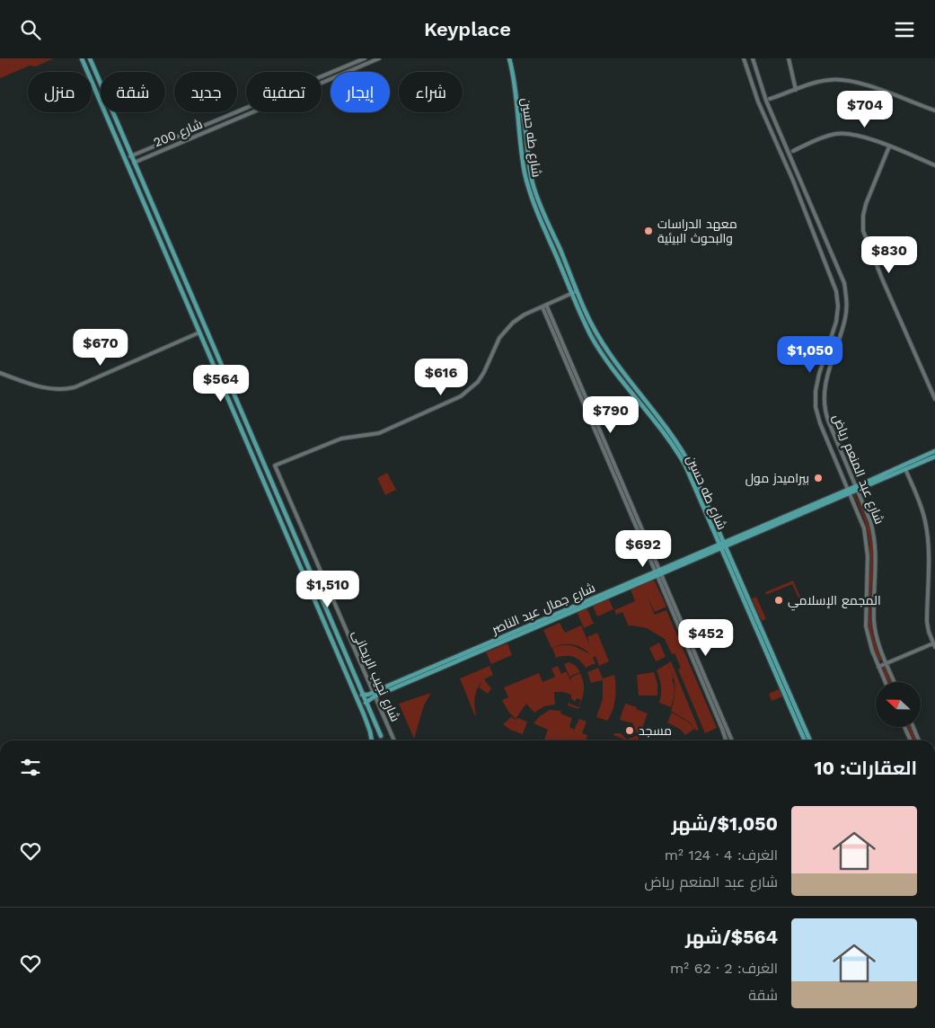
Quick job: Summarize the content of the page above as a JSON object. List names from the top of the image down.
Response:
{
  "streets": {
    "main road": ["شارع طه حسين", "شارع جمال عبد الناصر"],
    "street": ["شارع 200", "شارع عبد المنعم رياض", "شارع نجيب الريحانى"]
  },
  "crossings": [
    ["شارع طه حسين", "شارع جمال عبد الناصر"],
    ["شارع عبد المنعم رياض", "شارع جمال عبد الناصر"],
    ["شارع جمال عبد الناصر", "شارع نجيب الريحانى"]
  ],
  "places": [
    "معهد الدراسات والبحوث البيئية",
    "بيراميدز مول",
    "المجمع الإسلامي",
    "مسجد"
  ],
  "north": "left",
  "page": {
    "header": "Keyplace",
    "chip": [
      "شراء",
      "إيجار",
      "تصفية",
      "جديد",
      "شقة",
      "منزل"
    ],
    "price": [
      "$704",
      "$830",
      "$670",
      "$1,050",
      "$616",
      "$564",
      "$790",
      "$692",
      "$1,510",
      "$452"
    ],
    "heading": "العقارات: 10",
    "list": [
      {
        "name": "$1,050/شهر",
        "note": "الغرف: 4 · 124 m² · شارع عبد المنعم رياض"
      },
      {
        "name": "$564/شهر",
        "note": "الغرف: 2 · 62 m² · شقة"
      }
    ]
  }
}
